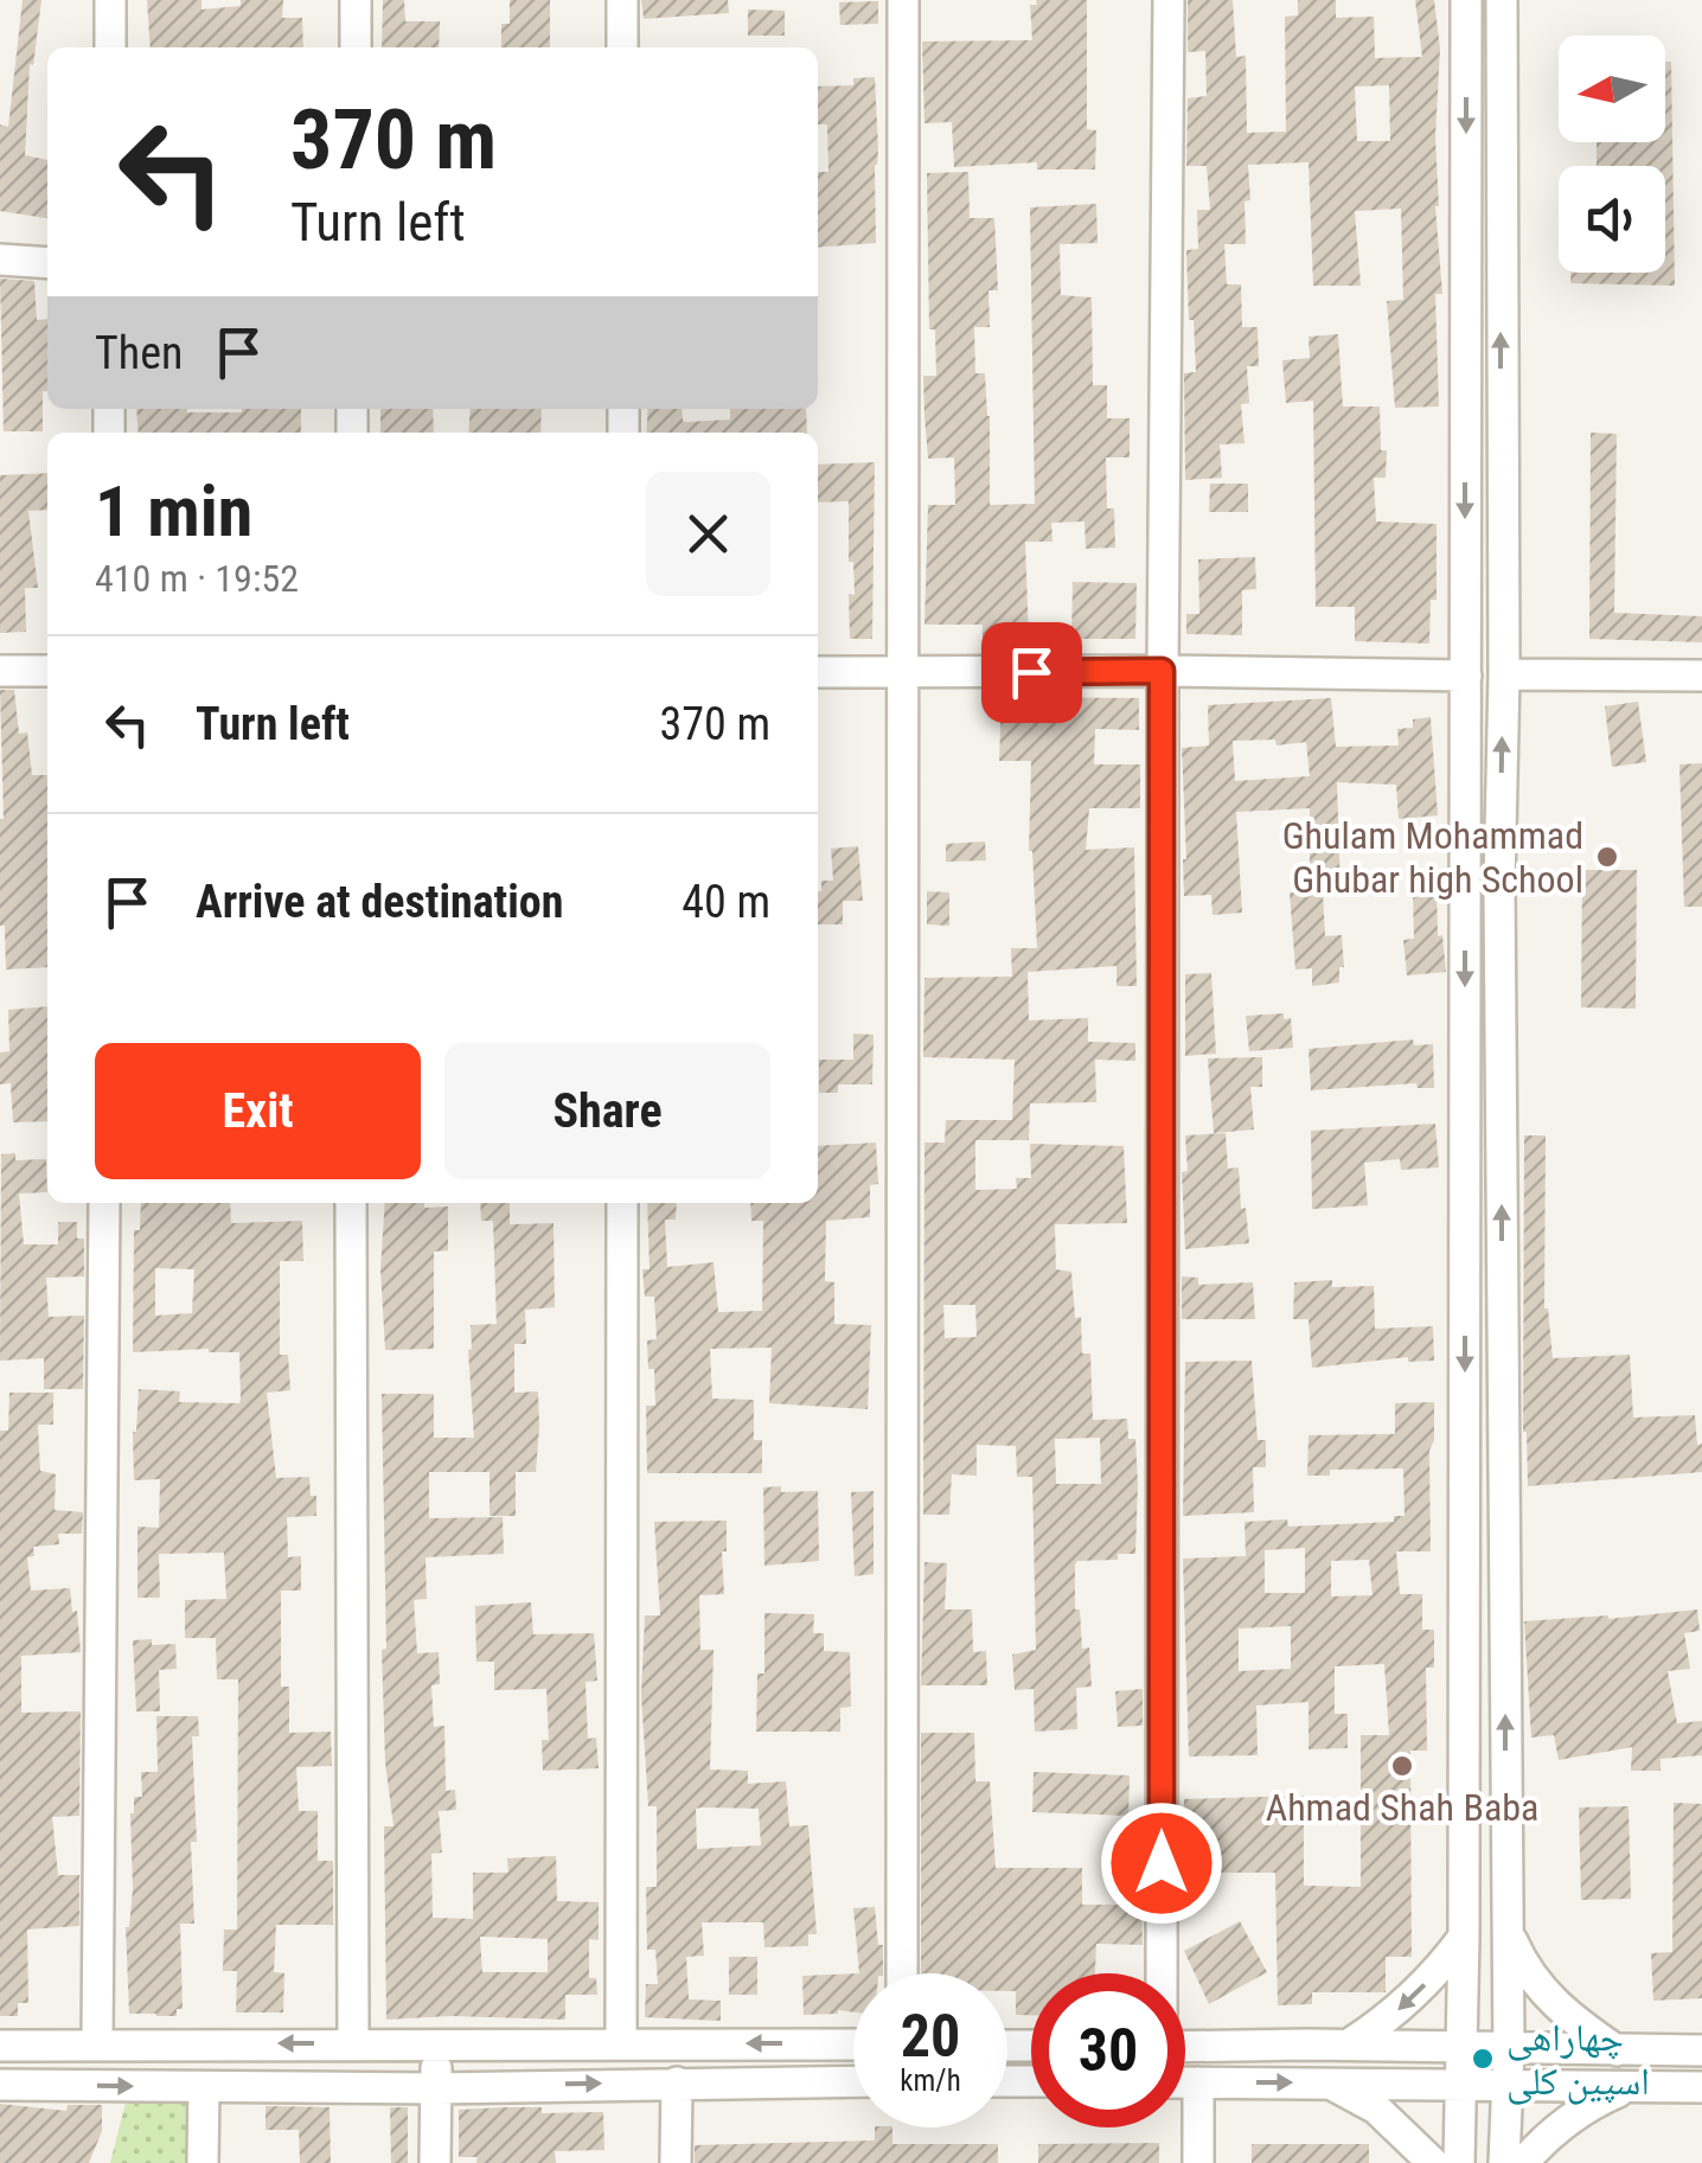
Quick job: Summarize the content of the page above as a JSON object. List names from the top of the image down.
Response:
{
  "places": ["Ghulam Mohammad Ghubar high School", "Ahmad Shah Baba", "چهاراهی اسپین کلی"],
  "north": "left",
  "page": {
    "turn": ["370 m", "Turn left"],
    "then": "Then",
    "heading": ["1 min", "410 m · 19:52"],
    "list": [
      {
        "name": "Turn left",
        "value": "370 m"
      },
      {
        "name": "Arrive at destination",
        "value": "40 m"
      }
    ],
    "buttons": ["Exit", "Share"],
    "speed": "20 km/h",
    "limit": "30"
  }
}
